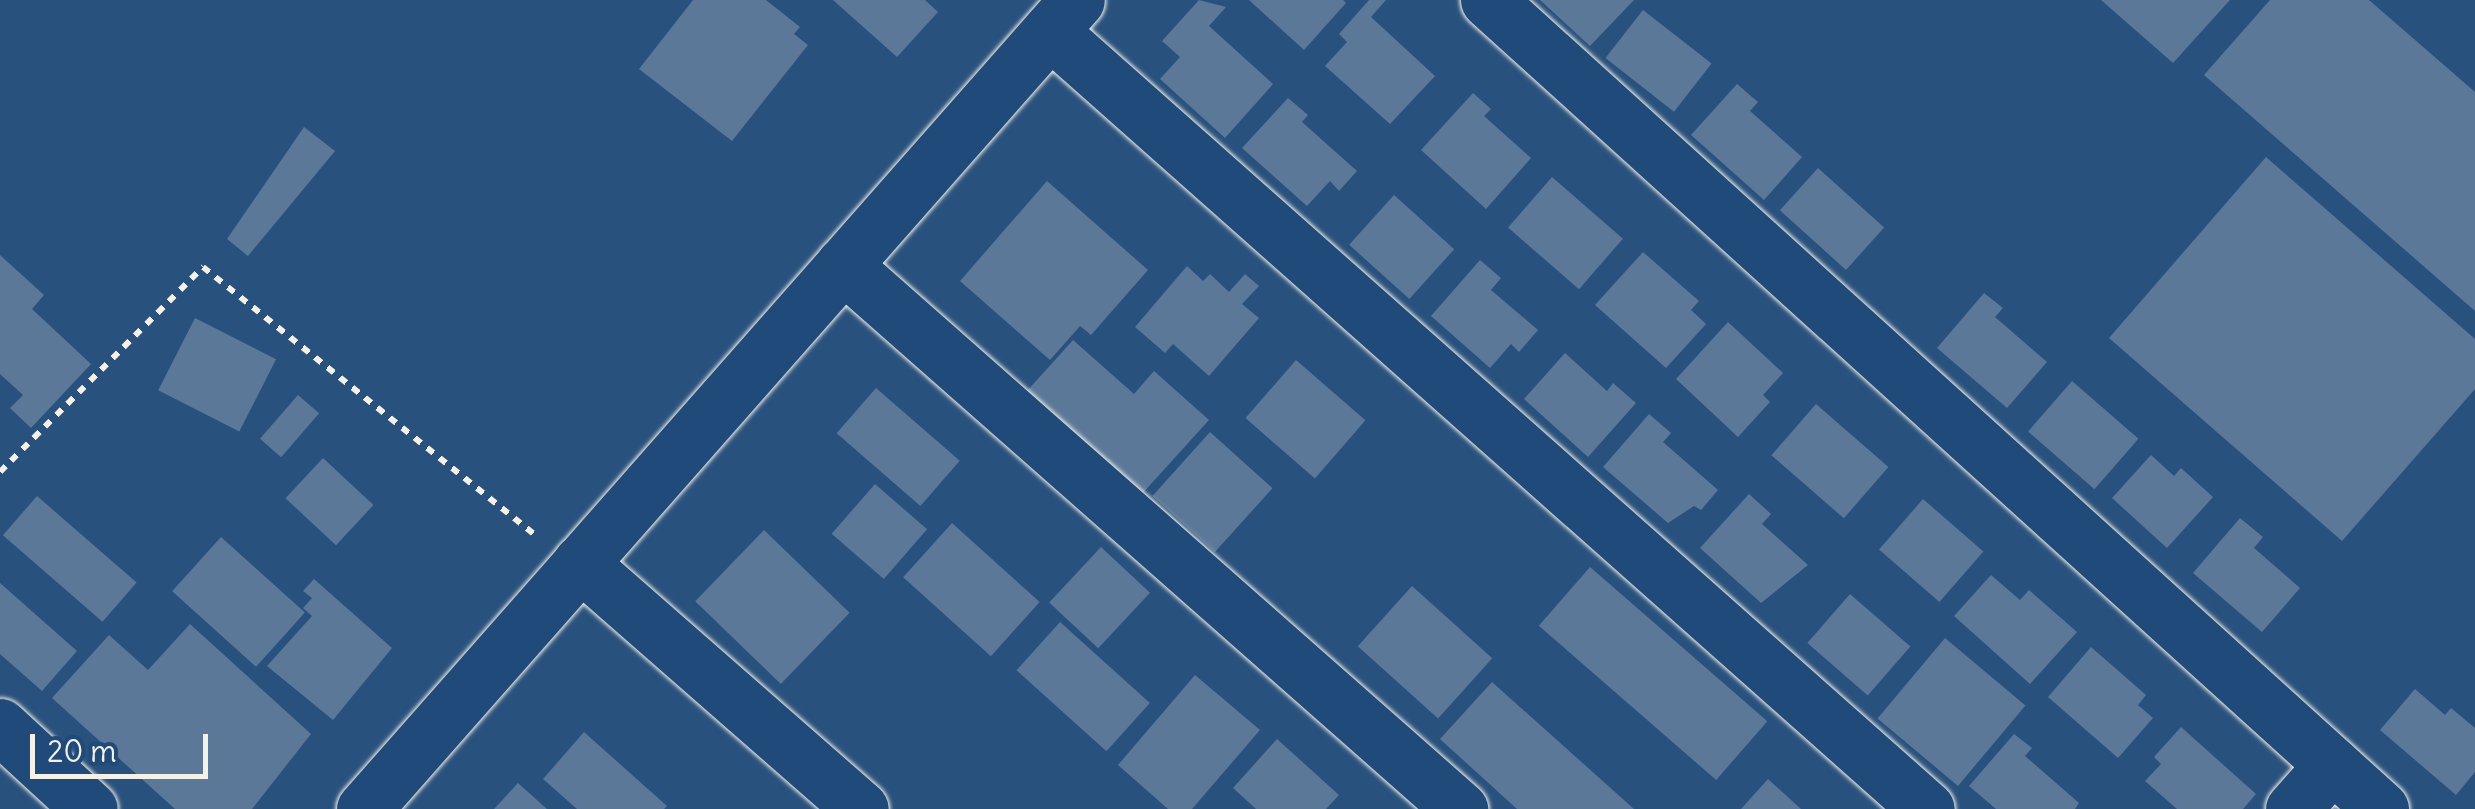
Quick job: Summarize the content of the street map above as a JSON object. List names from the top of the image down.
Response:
{
  "scale_bar": "20 m"
}
